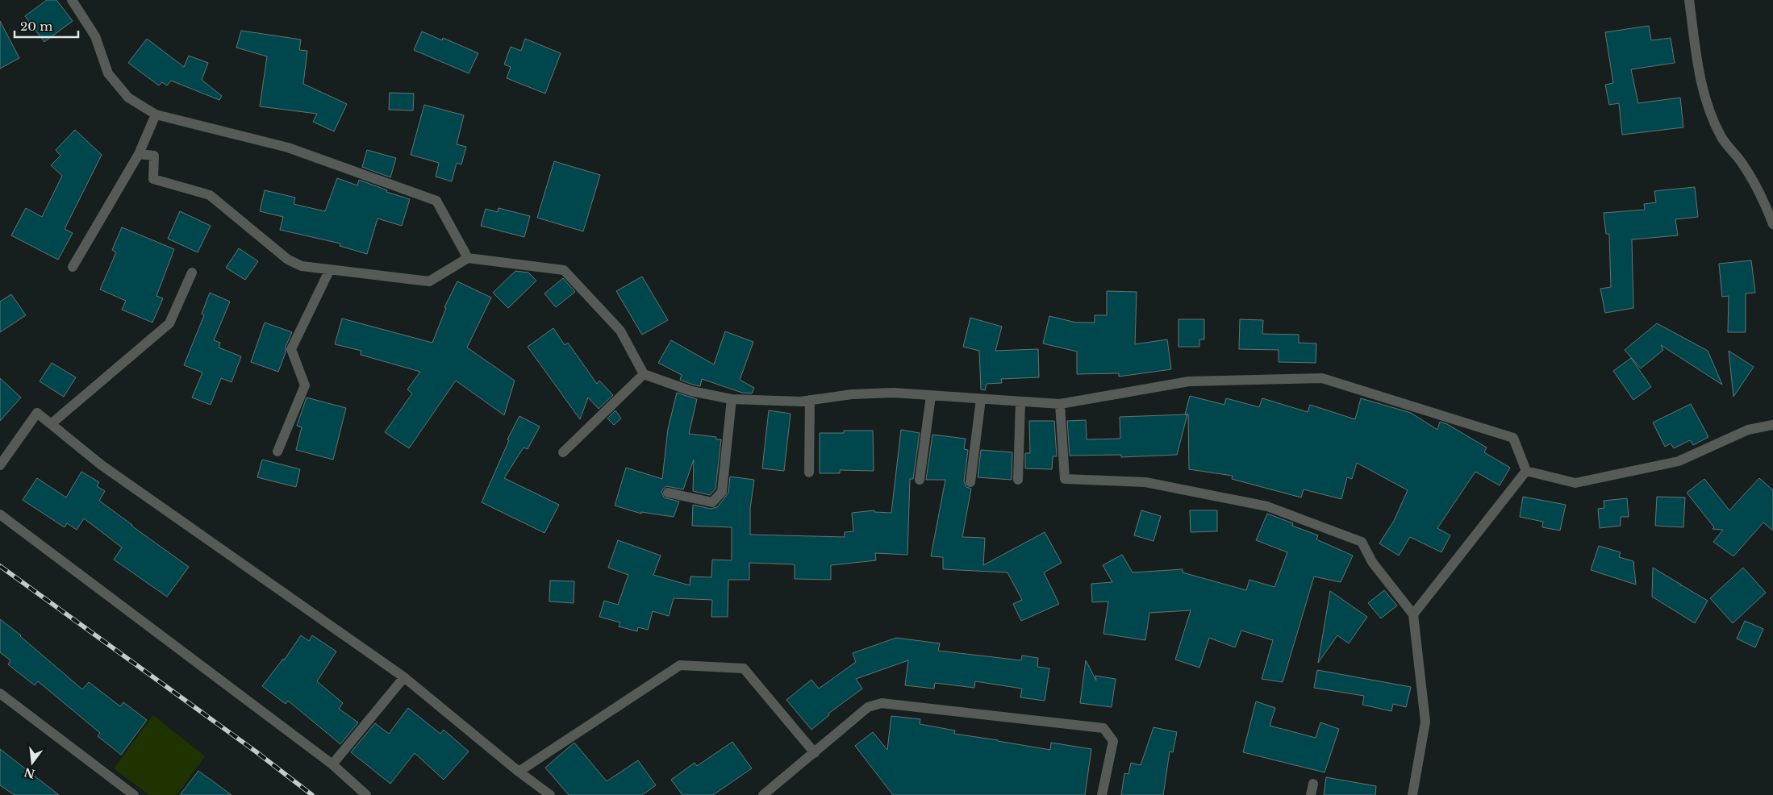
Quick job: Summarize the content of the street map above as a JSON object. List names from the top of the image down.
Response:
{
  "scale_bar": "20 m",
  "north": "bottom"
}
